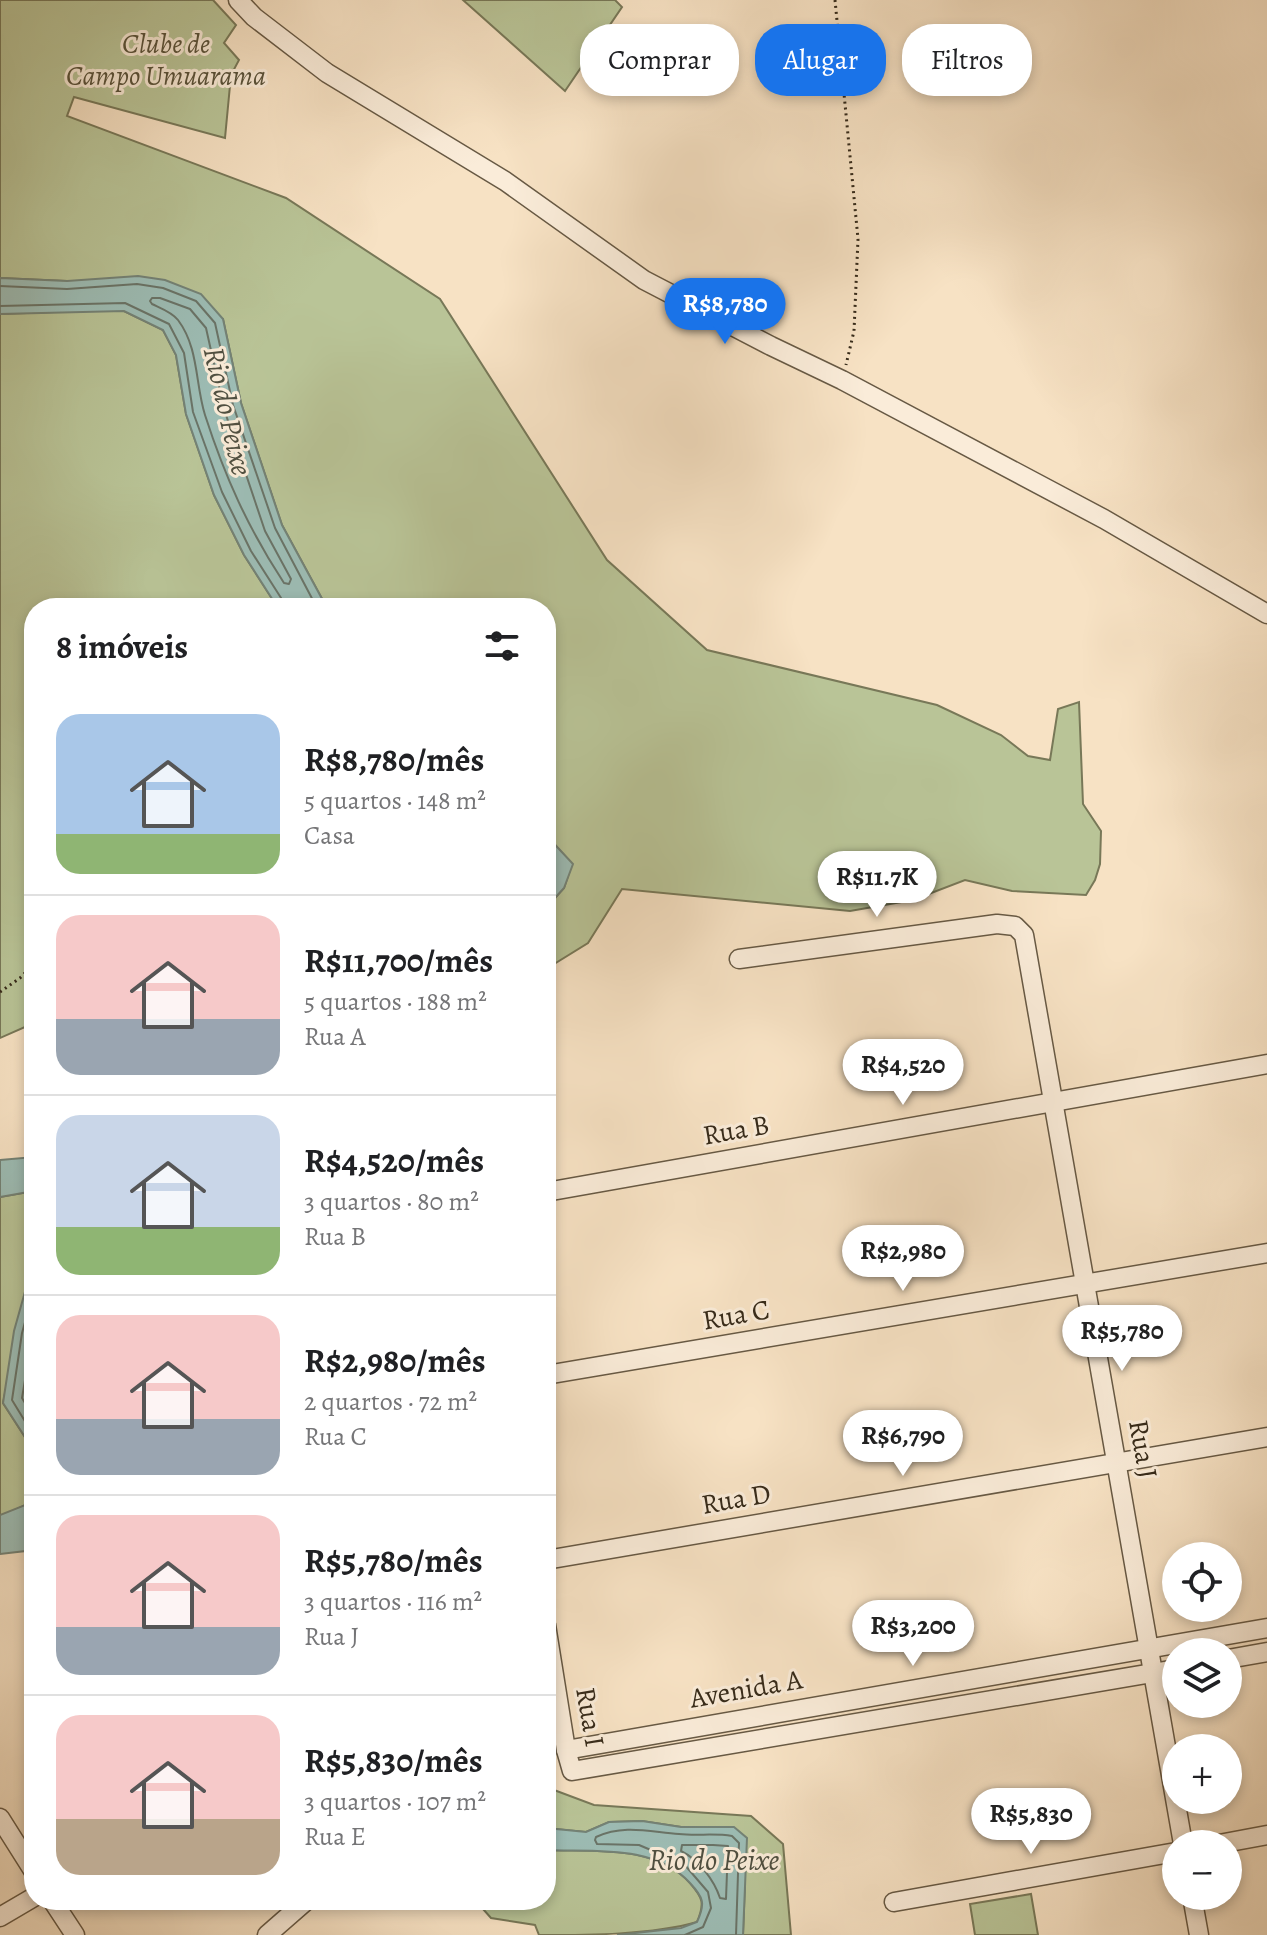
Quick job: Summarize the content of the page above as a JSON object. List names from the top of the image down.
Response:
{
  "streets": {
    "street": [
      "Rua B",
      "Rua C",
      "Rua J",
      "Rua D",
      "Avenida A",
      "Rua I"
    ]
  },
  "crossings": [
    ["Rua B", "Rua J"],
    ["Rua C", "Rua J"],
    ["Rua J", "Rua D"],
    ["Rua J", "Avenida A"],
    ["Avenida A", "Rua I"]
  ],
  "water": ["Rio do Peixe"],
  "parks": ["Clube de Campo Umuarama"],
  "page": {
    "chip": ["Comprar", "Alugar", "Filtros"],
    "price": [
      "R$8,780",
      "R$11.7K",
      "R$4,520",
      "R$2,980",
      "R$5,780",
      "R$6,790",
      "R$3,200",
      "R$5,830"
    ],
    "heading": "8 imóveis",
    "list": [
      {
        "name": "R$8,780/mês",
        "note": "5 quartos · 148 m² · Casa"
      },
      {
        "name": "R$11,700/mês",
        "note": "5 quartos · 188 m² · Rua A"
      },
      {
        "name": "R$4,520/mês",
        "note": "3 quartos · 80 m² · Rua B"
      },
      {
        "name": "R$2,980/mês",
        "note": "2 quartos · 72 m² · Rua C"
      },
      {
        "name": "R$5,780/mês",
        "note": "3 quartos · 116 m² · Rua J"
      },
      {
        "name": "R$5,830/mês",
        "note": "3 quartos · 107 m² · Rua E"
      }
    ],
    "map_buttons": ["+", "−"]
  }
}
